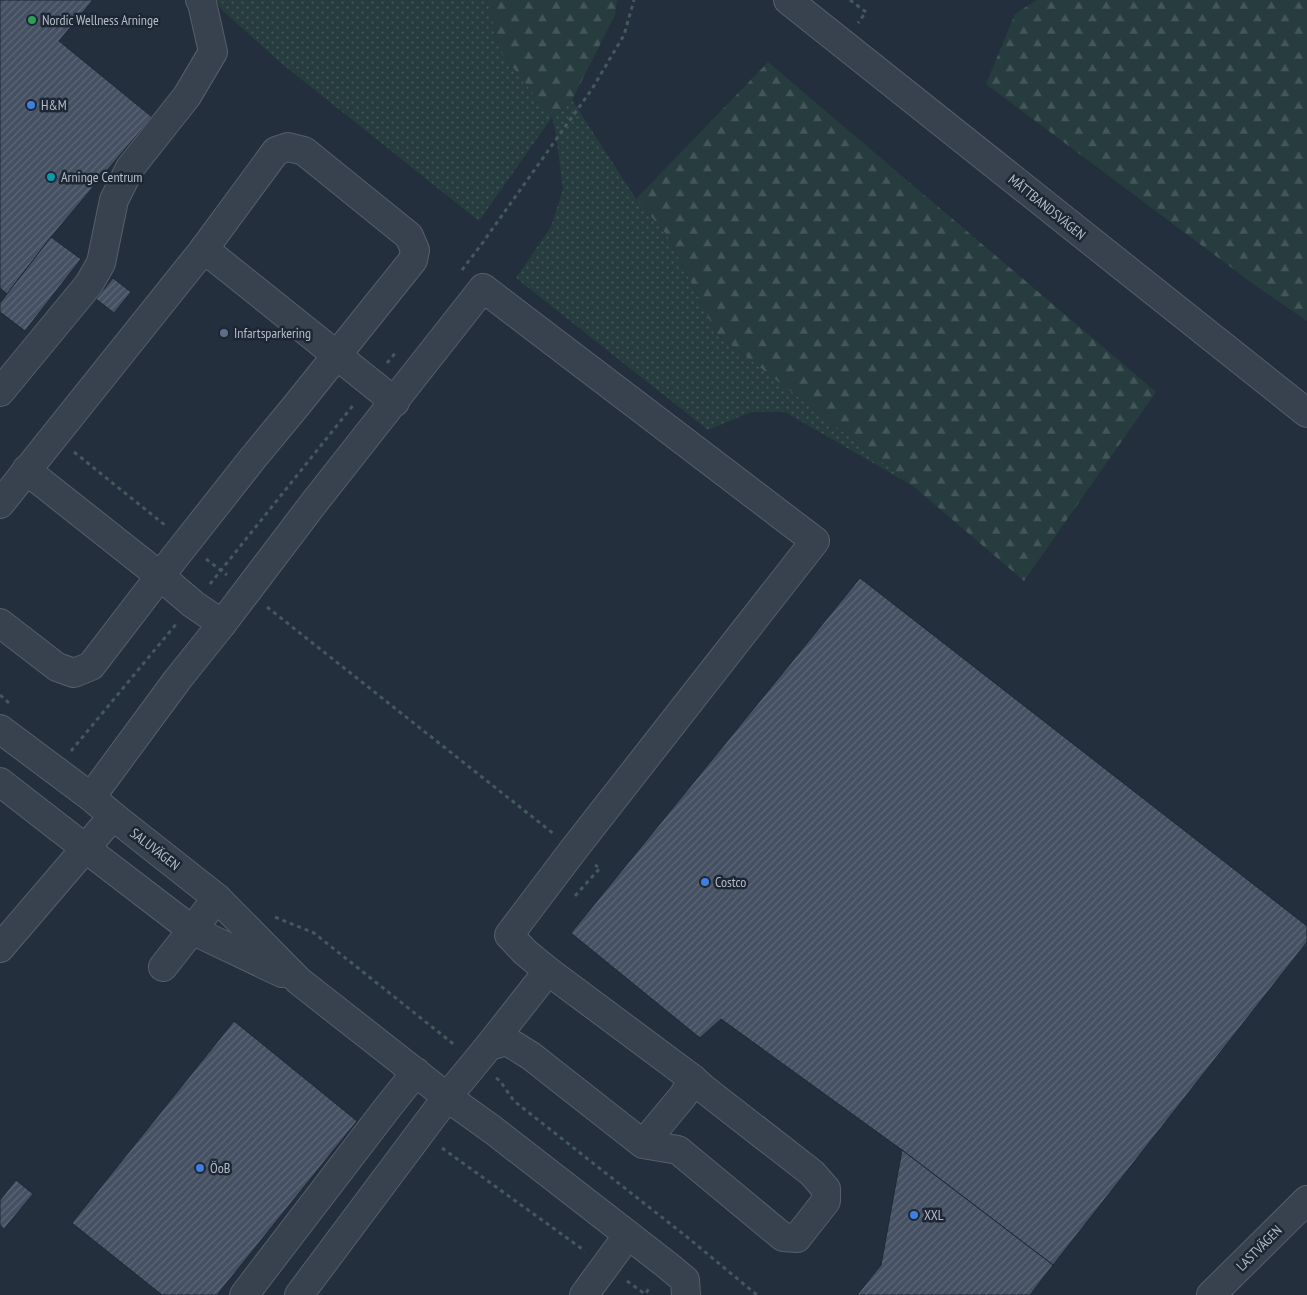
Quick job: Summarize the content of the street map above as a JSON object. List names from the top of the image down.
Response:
{
  "streets": {
    "street": ["MÅTTBANDSVÄGEN", "SALUVÄGEN", "LASTVÄGEN"]
  },
  "places": [
    "Nordic Wellness Arninge",
    "H&M",
    "Arninge Centrum",
    "Infartsparkering",
    "Costco",
    "ÖoB",
    "XXL"
  ]
}
